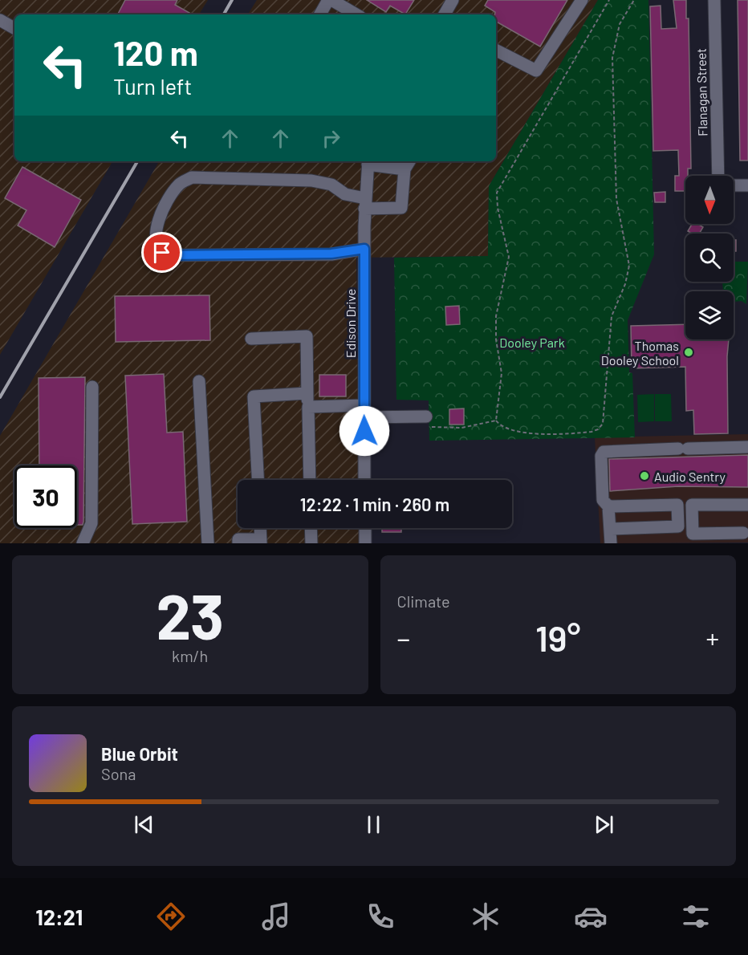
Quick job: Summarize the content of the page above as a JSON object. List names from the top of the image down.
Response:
{
  "streets": {
    "street": ["Flanagan Street", "Edison Drive"]
  },
  "parks": ["Dooley Park"],
  "places": ["Thomas Dooley School", "Audio Sentry"],
  "north": "bottom",
  "page": {
    "turn": ["120 m", "Turn left"],
    "limit": "30",
    "trip": "12:22 · 1 min · 260 m",
    "tile": [
      ["23", "km/h"],
      "Climate"
    ],
    "heat": ["−", "19°", "+"],
    "song": ["Blue Orbit", "Sona"],
    "tabs": "12:21"
  }
}
